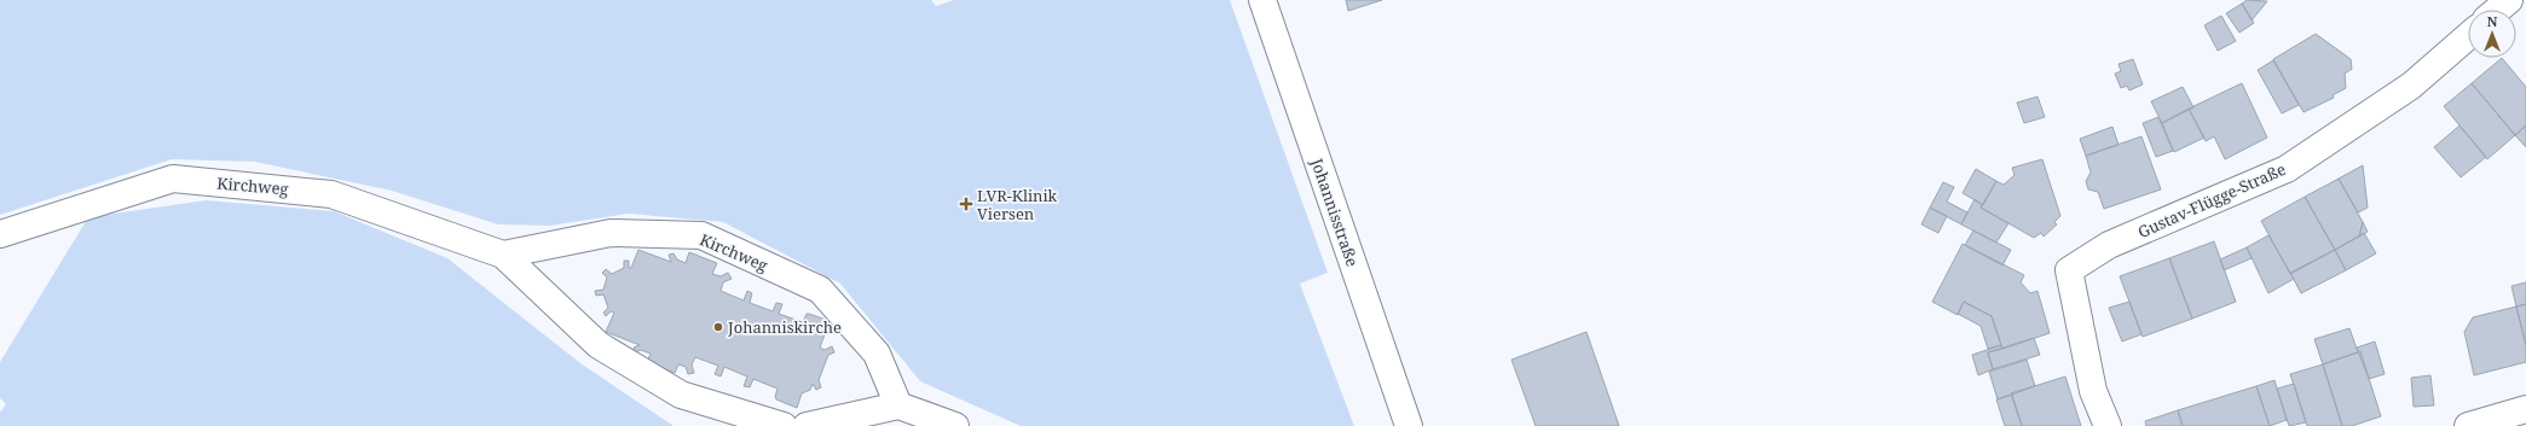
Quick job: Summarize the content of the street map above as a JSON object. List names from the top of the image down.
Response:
{
  "streets": {
    "street": ["Kirchweg", "Gustav-Flügge-Straße", "Johannisstraße"]
  },
  "places": {
    "health": ["LVR-Klinik Viersen"],
    "other": ["Johanniskirche"]
  },
  "north": "top"
}
